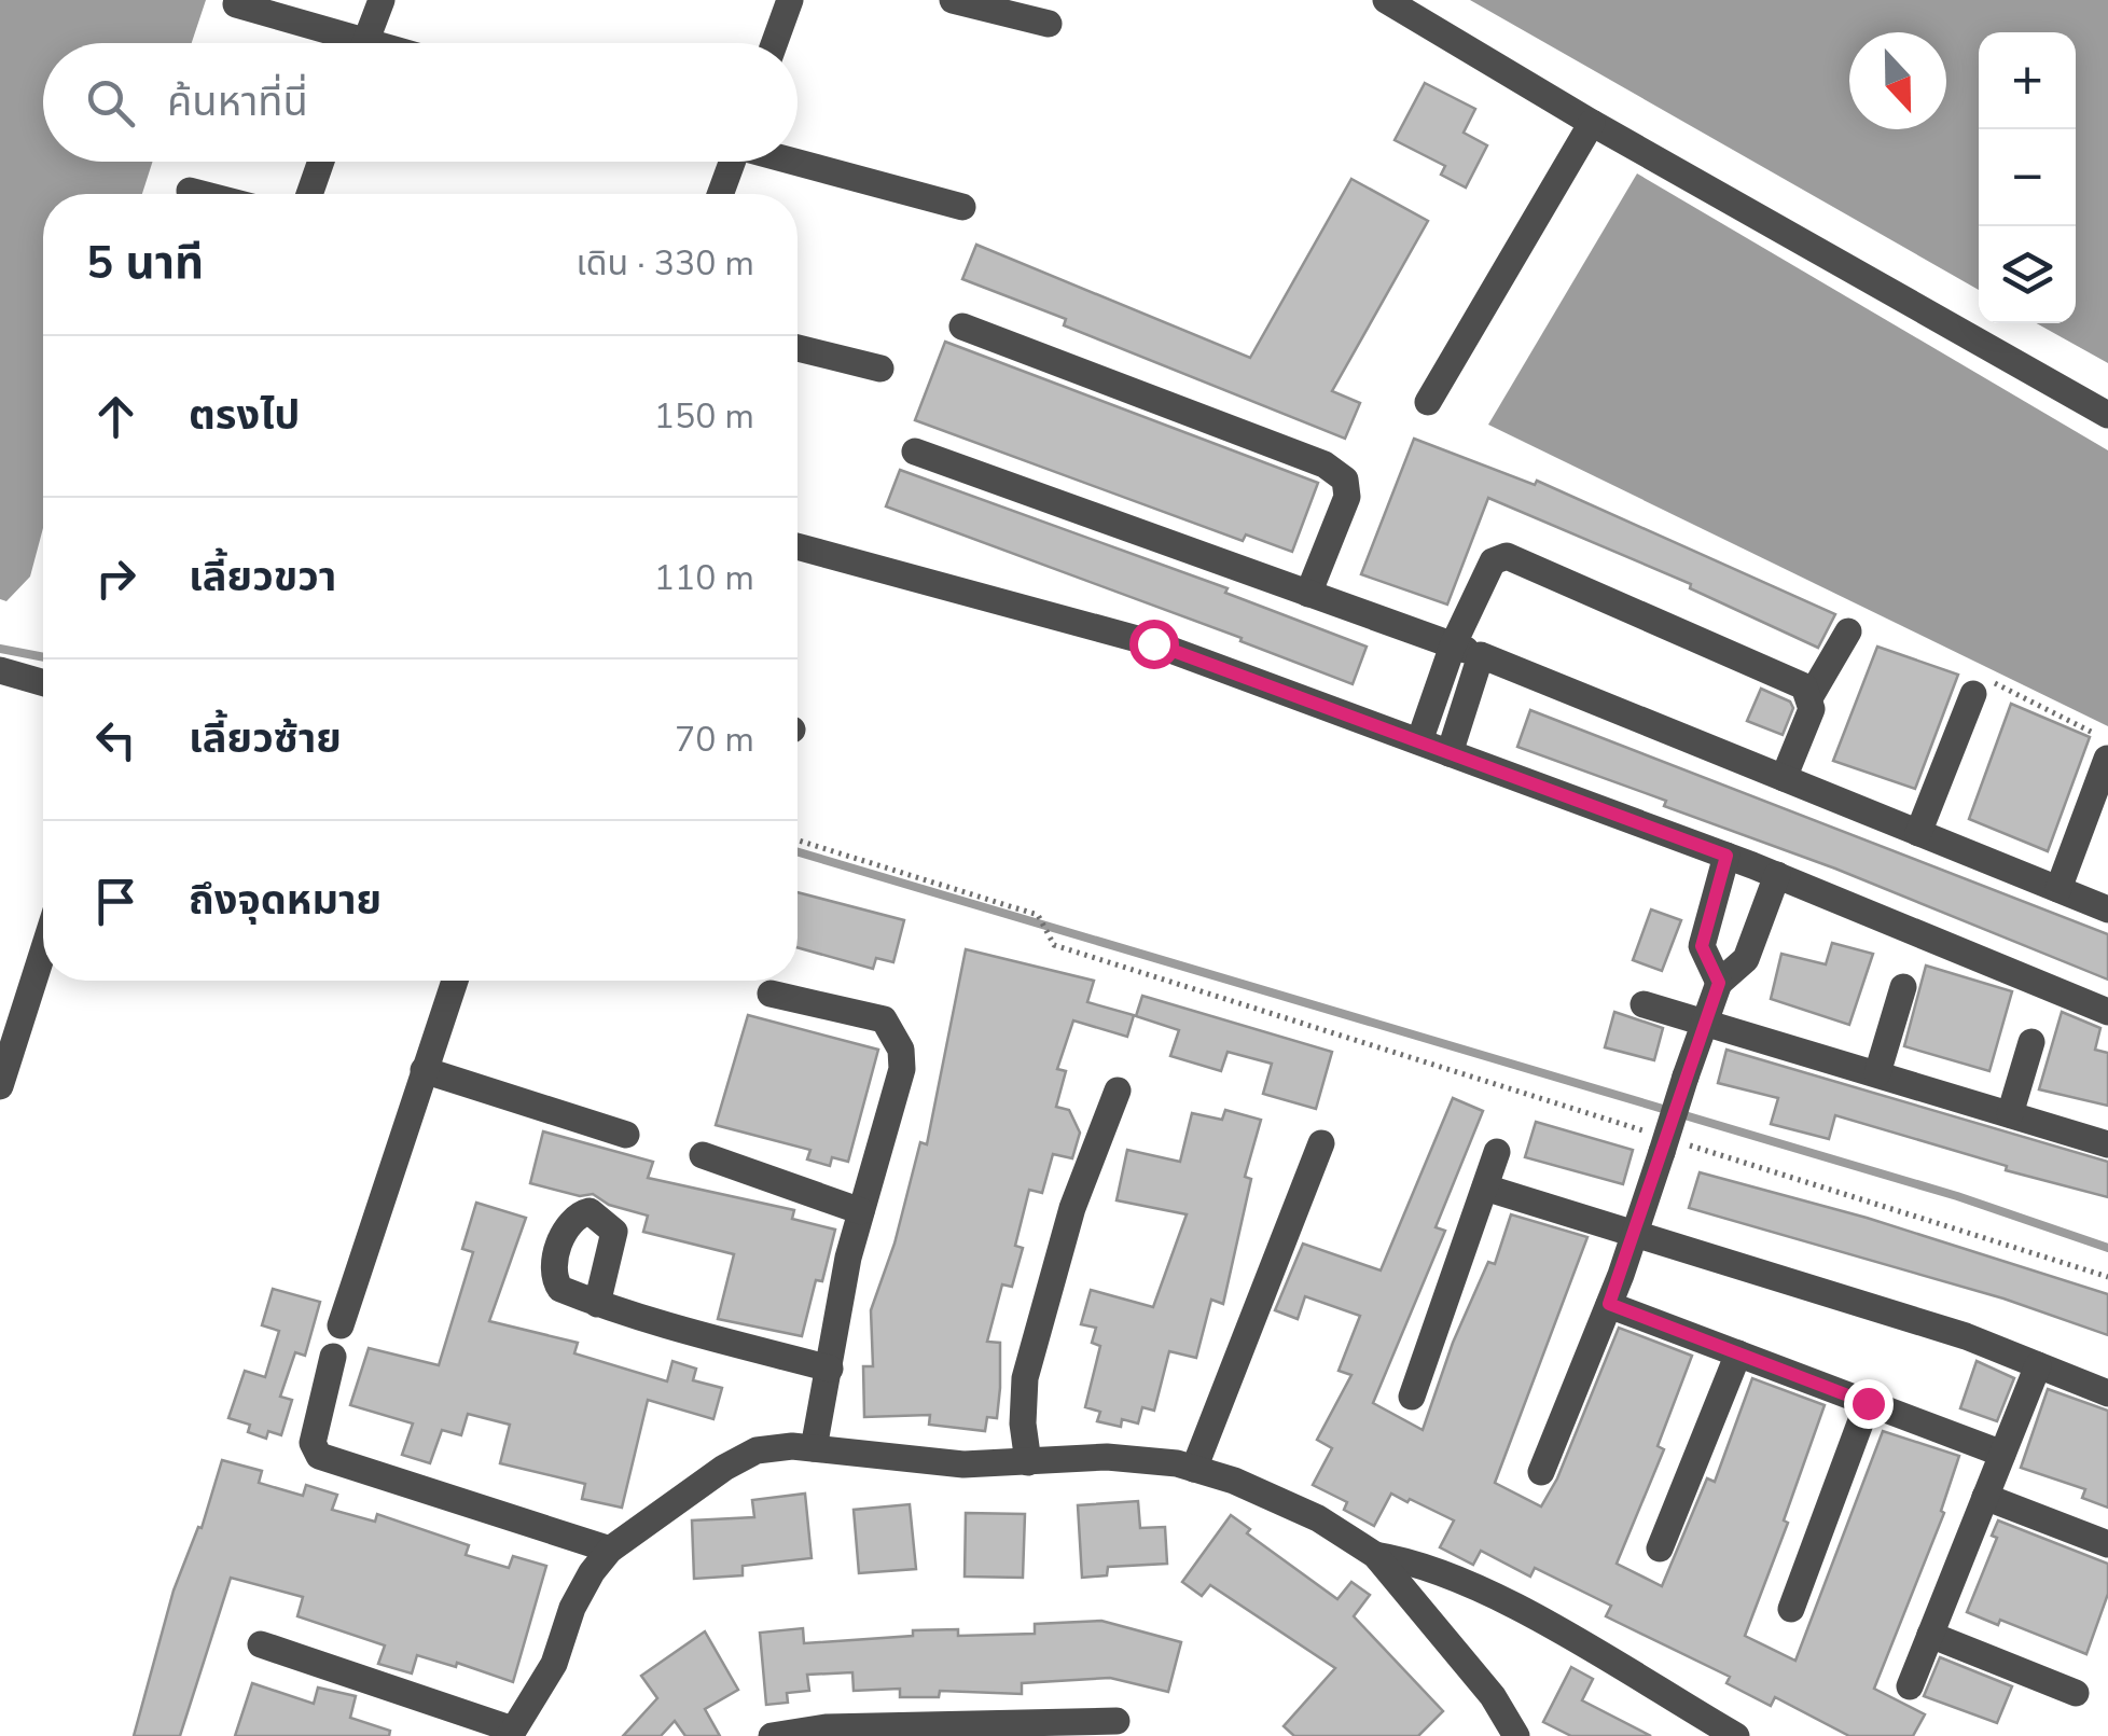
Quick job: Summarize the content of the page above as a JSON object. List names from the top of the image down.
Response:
{
  "north": "bottom",
  "page": {
    "map_buttons": ["+", "−"],
    "search": "ค้นหาที่นี่",
    "heading": ["5 นาที", "เดิน · 330 m"],
    "list": [
      ["ตรงไป", "150 m"],
      ["เลี้ยวขวา", "110 m"],
      ["เลี้ยวซ้าย", "70 m"],
      "ถึงจุดหมาย"
    ]
  }
}
